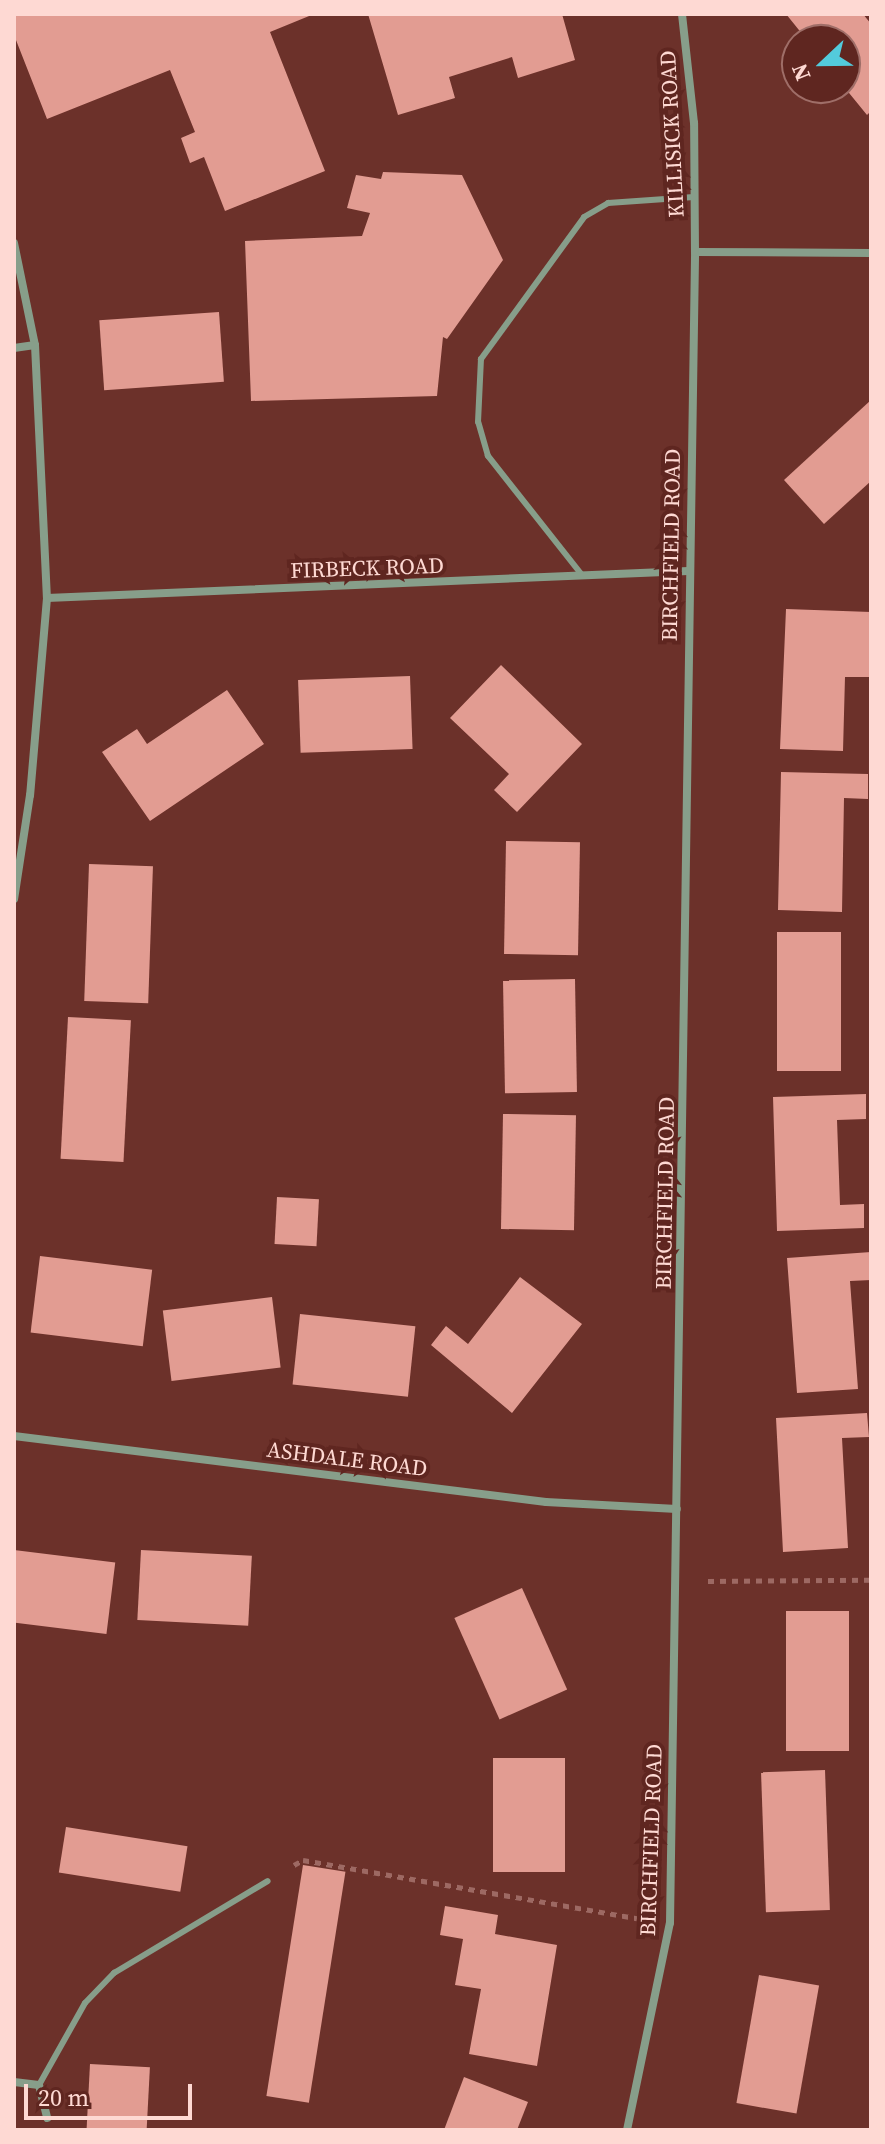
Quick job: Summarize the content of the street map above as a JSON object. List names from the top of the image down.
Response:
{
  "streets": {
    "street": [
      "KILLISICK ROAD",
      "BIRCHFIELD ROAD",
      "FIRBECK ROAD",
      "ASHDALE ROAD"
    ]
  },
  "crossings": [
    ["KILLISICK ROAD", "BIRCHFIELD ROAD"],
    ["BIRCHFIELD ROAD", "FIRBECK ROAD"],
    ["BIRCHFIELD ROAD", "ASHDALE ROAD"]
  ],
  "scale_bar": "20 m",
  "north": "left"
}
